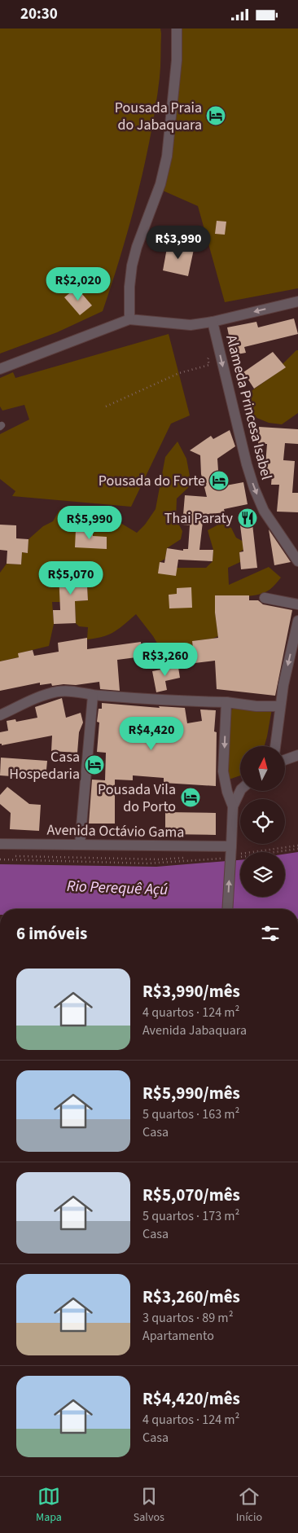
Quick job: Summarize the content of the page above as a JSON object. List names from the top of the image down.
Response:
{
  "streets": {
    "street": ["Alameda Princesa Isabel", "Avenida Octávio Gama"]
  },
  "one_way": ["Alameda Princesa Isabel"],
  "water": ["Rio Perequê Açú"],
  "places": {
    "hotel": [
      "Pousada Praia do Jabaquara",
      "Pousada do Forte",
      "Casa Hospedaria",
      "Pousada Vila do Porto"
    ],
    "restaurant": ["Thai Paraty"]
  },
  "north": "top",
  "page": {
    "status": "20:30",
    "price": [
      "R$3,990",
      "R$2,020",
      "R$5,990",
      "R$5,070",
      "R$3,260",
      "R$4,420"
    ],
    "heading": "6 imóveis",
    "list": [
      {
        "name": "R$3,990/mês",
        "note": "4 quartos · 124 m² · Avenida Jabaquara"
      },
      {
        "name": "R$5,990/mês",
        "note": "5 quartos · 163 m² · Casa"
      },
      {
        "name": "R$5,070/mês",
        "note": "5 quartos · 173 m² · Casa"
      },
      {
        "name": "R$3,260/mês",
        "note": "3 quartos · 89 m² · Apartamento"
      },
      {
        "name": "R$4,420/mês",
        "note": "4 quartos · 124 m² · Casa"
      }
    ],
    "tabs": ["Mapa", "Salvos", "Início"]
  }
}
